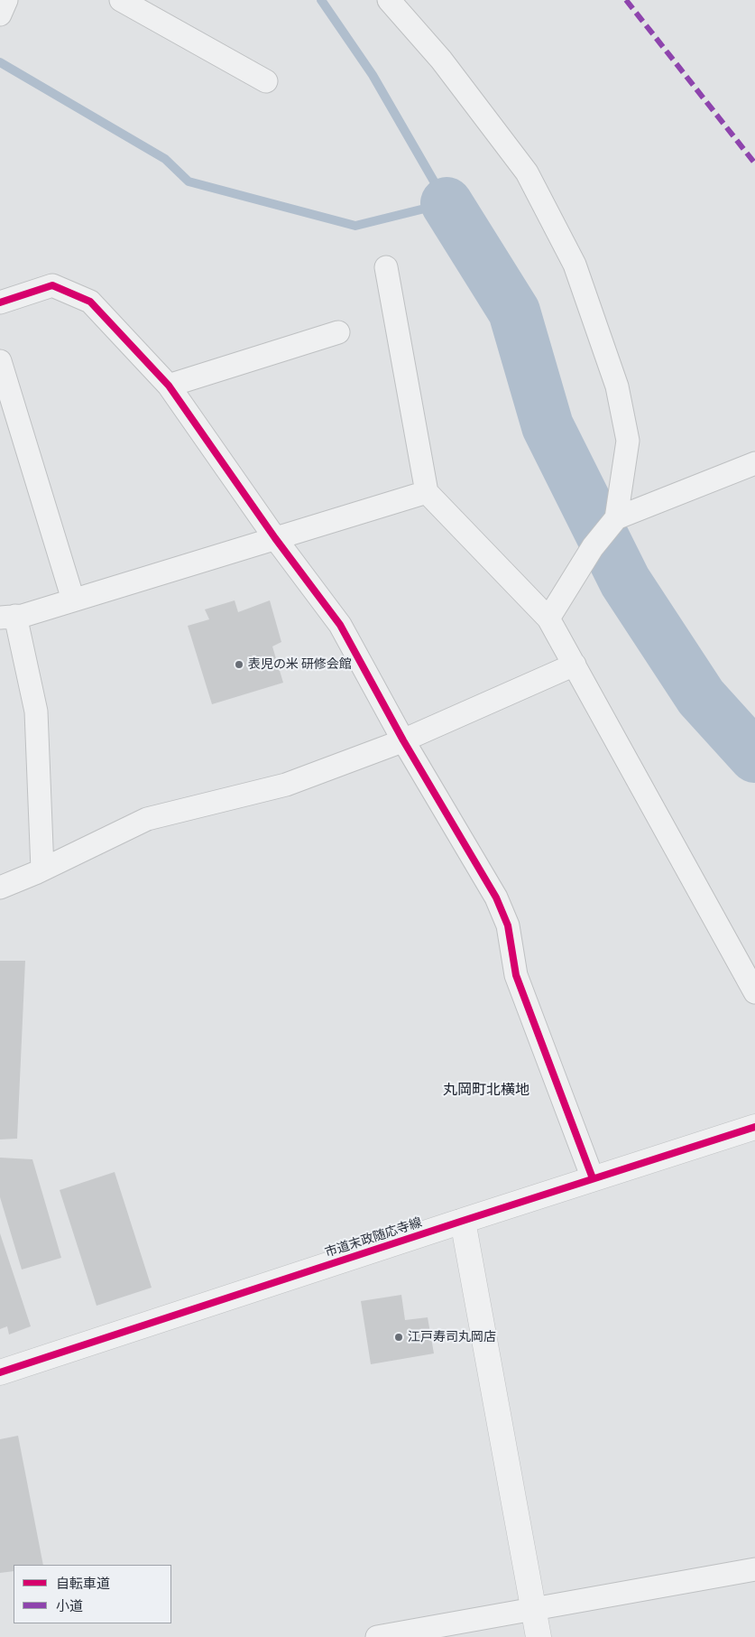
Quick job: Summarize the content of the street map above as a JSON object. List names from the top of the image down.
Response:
{
  "streets": {
    "street": ["市道末政随応寺線"]
  },
  "districts": ["丸岡町北横地"],
  "places": ["表児の米 研修会館", "江戸寿司丸岡店"],
  "legend": ["自転車道", "小道"]
}
